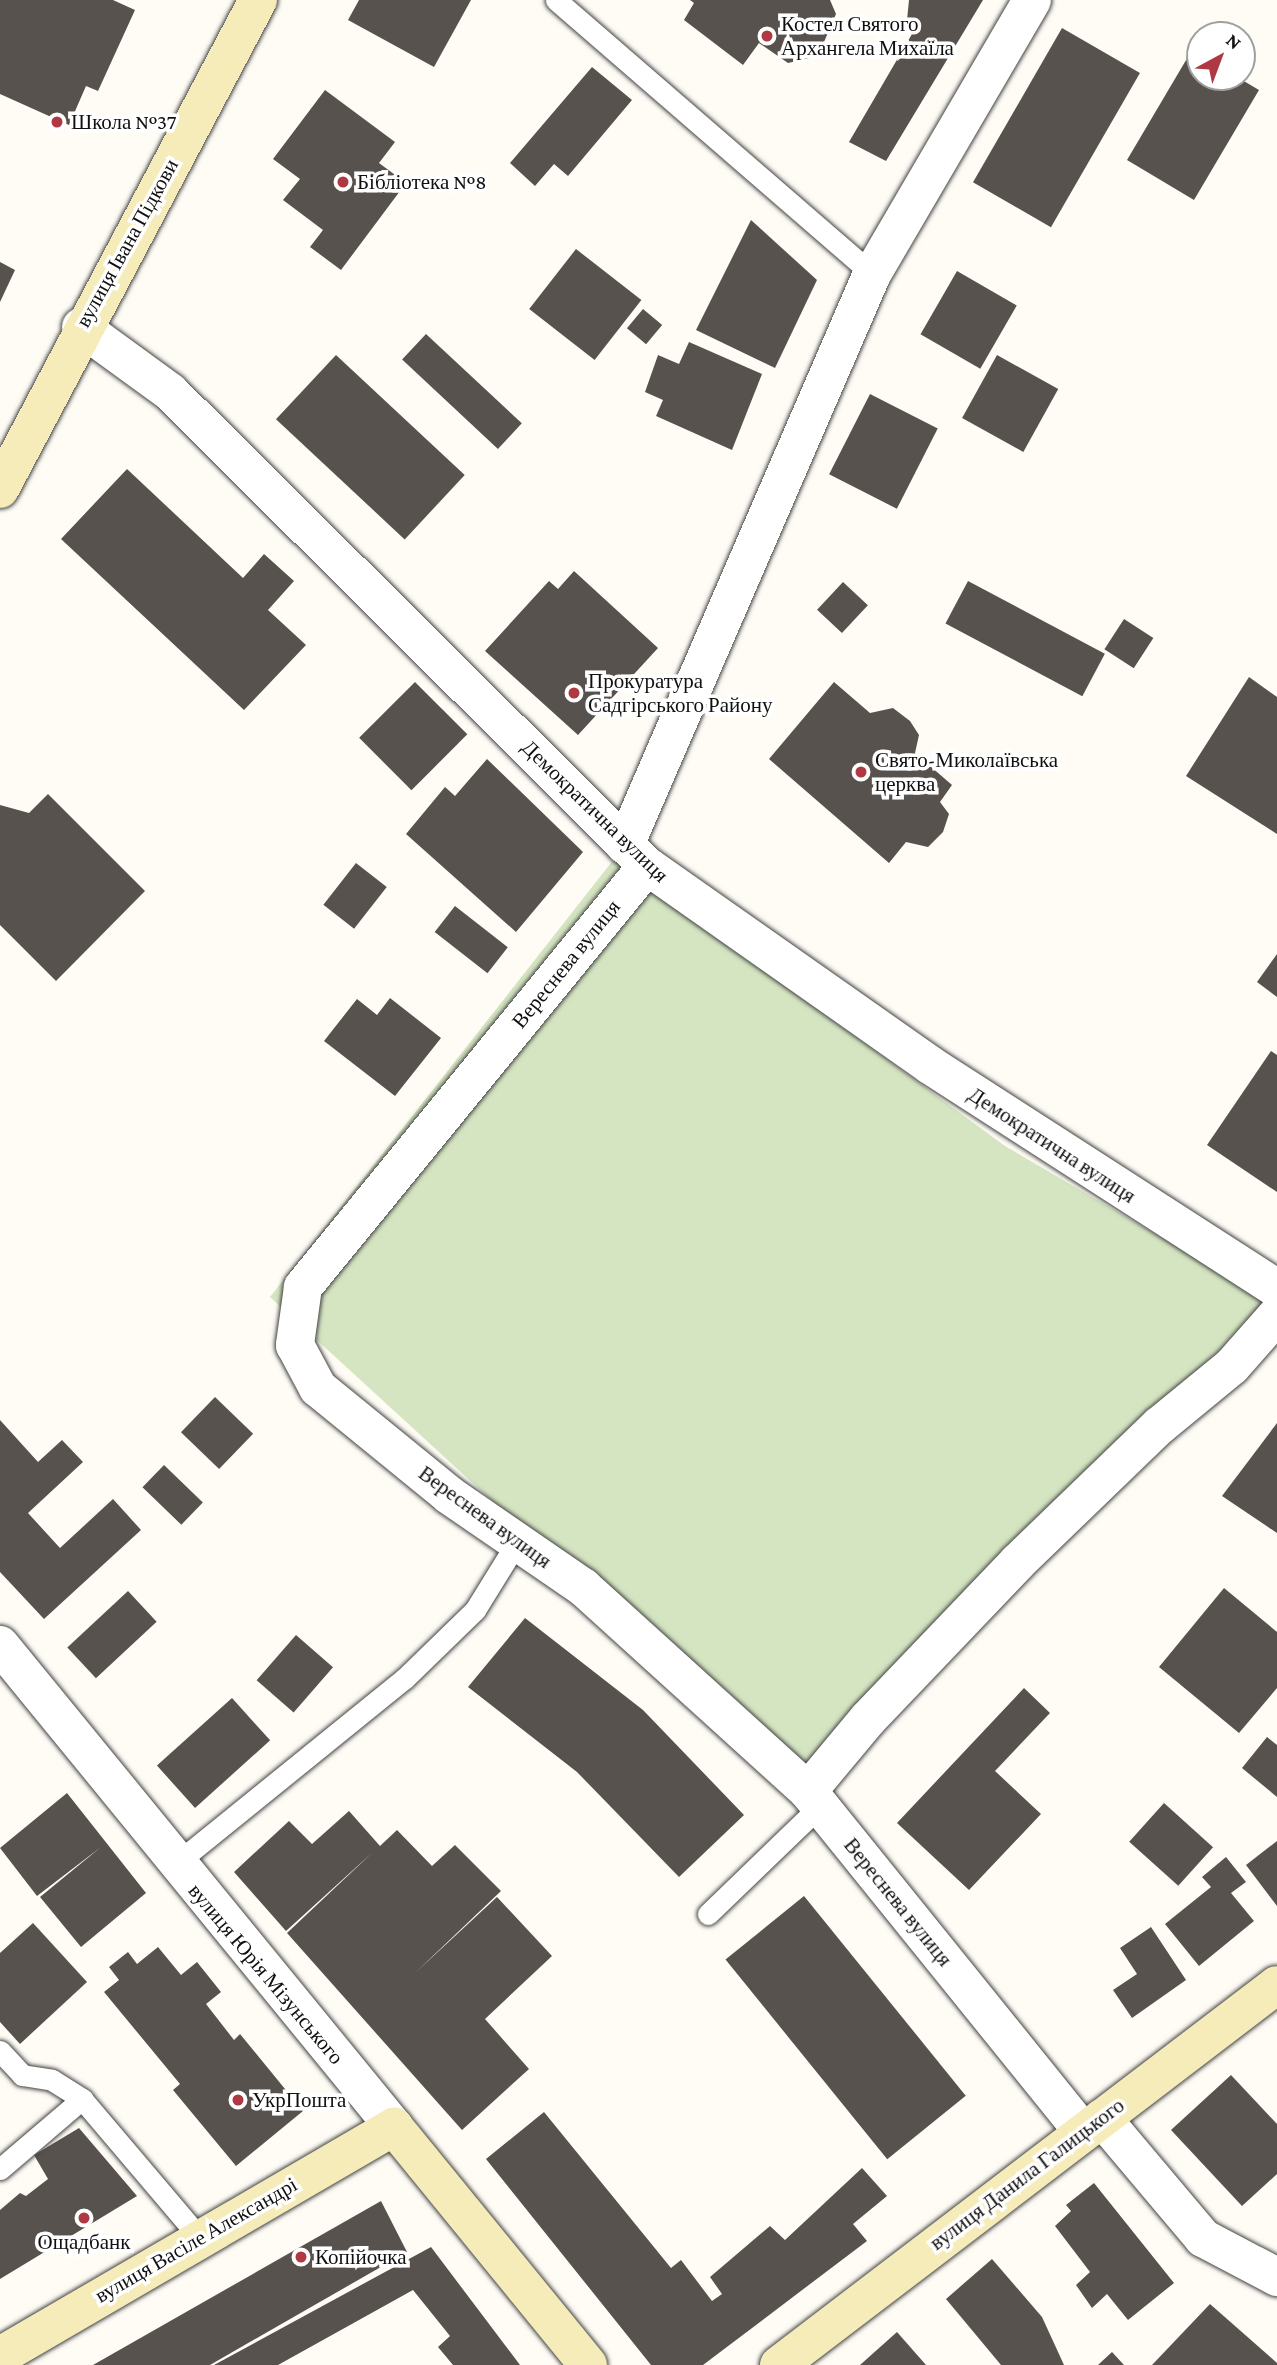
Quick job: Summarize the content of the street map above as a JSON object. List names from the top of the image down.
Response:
{
  "streets": {
    "street": [
      "вулиця Івана Підкови",
      "Демократична вулиця",
      "Вереснева вулиця",
      "вулиця Юрія Мізунського",
      "вулиця Данила Галицького",
      "вулиця Васіле Александрі"
    ]
  },
  "crossings": [
    ["вулиця Івана Підкови", "Демократична вулиця"],
    ["Демократична вулиця", "Вереснева вулиця"],
    ["Вереснева вулиця", "вулиця Данила Галицького"],
    ["вулиця Юрія Мізунського", "вулиця Васіле Александрі"]
  ],
  "places": [
    "Костел Святого Архангела Михаїла",
    "Школа №37",
    "Бібліотека №8",
    "Прокуратура Садгірського Району",
    "Свято-Миколаївська церква",
    "УкрПошта",
    "Ощадбанк",
    "Копійочка"
  ],
  "north": "top right"
}
